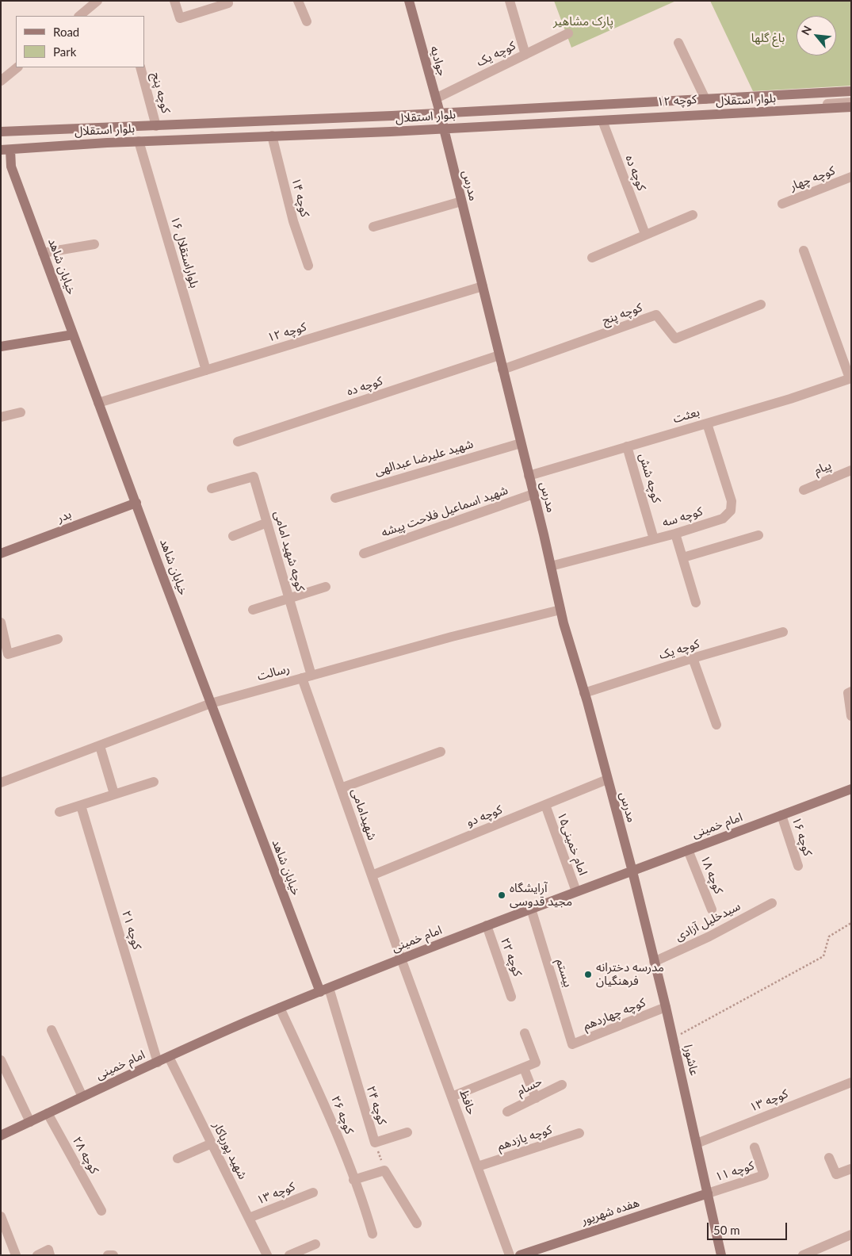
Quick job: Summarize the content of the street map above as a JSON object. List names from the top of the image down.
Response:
{
  "streets": {
    "main road": [
      "جوادیه",
      "بلوار استقلال",
      "مدرس",
      "خیابان شاهد",
      "بدر",
      "امام خمینی",
      "عاشورا",
      "هفده شهریور"
    ],
    "street": [
      "کوچه یک",
      "کوچه پنج",
      "کوچه ۱۲",
      "کوچه ده",
      "کوچه چهار",
      "کوچه ۱۴",
      "بلواراستقلال ۱۶",
      "بعثت",
      "شهید علیرضا عبدالهی",
      "پیام",
      "کوچه شش",
      "شهید اسماعیل فلاحت پیشه",
      "کوچه سه",
      "کوچه شهید امامی",
      "رسالت",
      "شهیدامامی",
      "کوچه دو",
      "کوچه ۱۶",
      "امام خمینی۱۵",
      "کوچه ۱۸",
      "سیدخلیل آزادی",
      "کوچه ۲۱",
      "کوچه ۲۲",
      "بیستم",
      "کوچه چهاردهم",
      "حسام",
      "کوچه ۱۳",
      "حافظ",
      "کوچه ۲۴",
      "کوچه ۲۶",
      "کوچه یازدهم",
      "شهید پورپاکار",
      "کوچه ۲۸",
      "کوچه ۱۱"
    ]
  },
  "crossings": [
    ["کوچه یک", "جوادیه"],
    ["کوچه یک", "مدرس"],
    ["جوادیه", "بلوار استقلال"],
    ["جوادیه", "مدرس"],
    ["کوچه پنج", "بلوار استقلال"],
    ["کوچه پنج", "مدرس"],
    ["بلوار استقلال", "کوچه ۱۲"],
    ["بلوار استقلال", "کوچه ده"],
    ["بلوار استقلال", "مدرس"],
    ["بلوار استقلال", "کوچه ۱۴"],
    ["بلوار استقلال", "بلواراستقلال ۱۶"],
    ["بلوار استقلال", "خیابان شاهد"],
    ["کوچه ۱۲", "مدرس"],
    ["کوچه ۱۲", "بلواراستقلال ۱۶"],
    ["کوچه ۱۲", "خیابان شاهد"],
    ["کوچه ده", "مدرس"],
    ["مدرس", "بعثت"],
    ["مدرس", "شهید علیرضا عبدالهی"],
    ["مدرس", "شهید اسماعیل فلاحت پیشه"],
    ["مدرس", "کوچه سه"],
    ["مدرس", "رسالت"],
    ["مدرس", "کوچه دو"],
    ["مدرس", "امام خمینی"],
    ["مدرس", "عاشورا"],
    ["خیابان شاهد", "بدر"],
    ["خیابان شاهد", "رسالت"],
    ["خیابان شاهد", "امام خمینی"],
    ["خیابان شاهد", "کوچه ۲۴"],
    ["بعثت", "کوچه شش"],
    ["بعثت", "کوچه سه"],
    ["کوچه شش", "کوچه سه"],
    ["کوچه شهید امامی", "رسالت"],
    ["کوچه شهید امامی", "شهیدامامی"],
    ["رسالت", "شهیدامامی"],
    ["شهیدامامی", "کوچه دو"],
    ["شهیدامامی", "امام خمینی"],
    ["شهیدامامی", "حافظ"],
    ["کوچه دو", "امام خمینی۱۵"],
    ["امام خمینی", "کوچه ۱۶"],
    ["امام خمینی", "امام خمینی۱۵"],
    ["امام خمینی", "کوچه ۱۸"],
    ["امام خمینی", "کوچه ۲۱"],
    ["امام خمینی", "کوچه ۲۲"],
    ["امام خمینی", "بیستم"],
    ["امام خمینی", "عاشورا"],
    ["امام خمینی", "حافظ"],
    ["امام خمینی", "کوچه ۲۴"],
    ["امام خمینی", "کوچه ۲۶"],
    ["امام خمینی", "شهید پورپاکار"],
    ["امام خمینی", "کوچه ۲۸"],
    ["سیدخلیل آزادی", "عاشورا"],
    ["بیستم", "کوچه چهاردهم"],
    ["کوچه چهاردهم", "عاشورا"],
    ["عاشورا", "کوچه ۱۳"],
    ["عاشورا", "کوچه ۱۱"],
    ["عاشورا", "هفده شهریور"],
    ["کوچه ۱۳", "شهید پورپاکار"],
    ["حافظ", "کوچه یازدهم"],
    ["کوچه ۱۱", "هفده شهریور"]
  ],
  "parks": ["پارک مشاهیر", "باغ گلها"],
  "places": ["آرایشگاه مجید قدوسی", "مدرسه دخترانه فرهنگیان"],
  "legend": ["Road", "Park"],
  "scale_bar": "50 m",
  "north": "top left"
}
